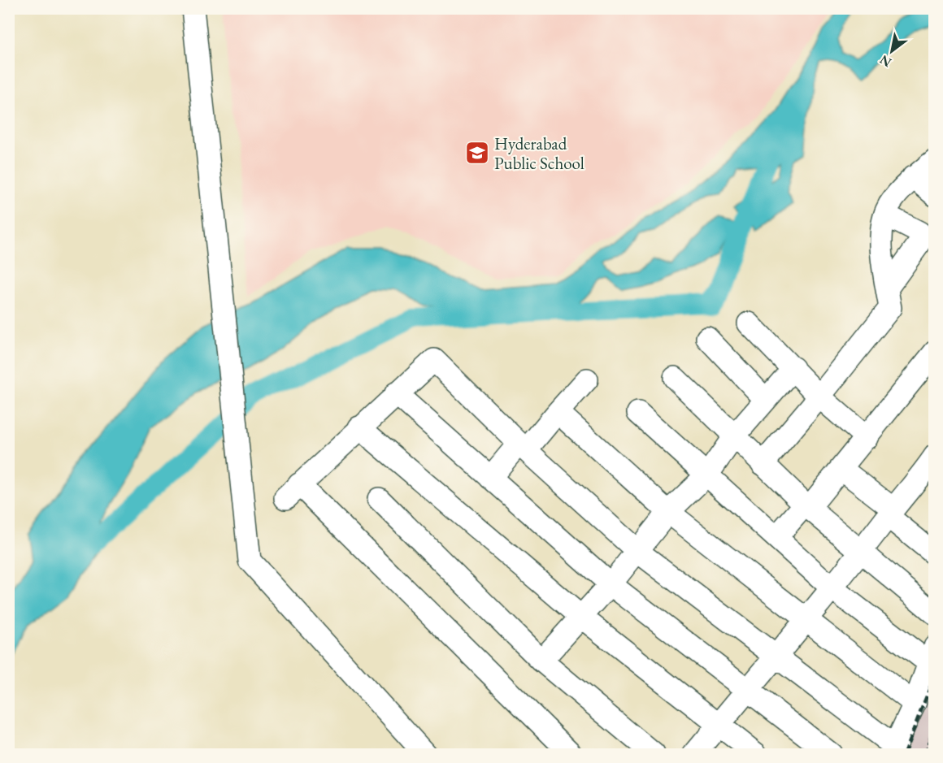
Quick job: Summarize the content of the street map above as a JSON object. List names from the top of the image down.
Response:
{
  "places": {
    "school or university": ["Hyderabad Public School"]
  },
  "north": "bottom left"
}
